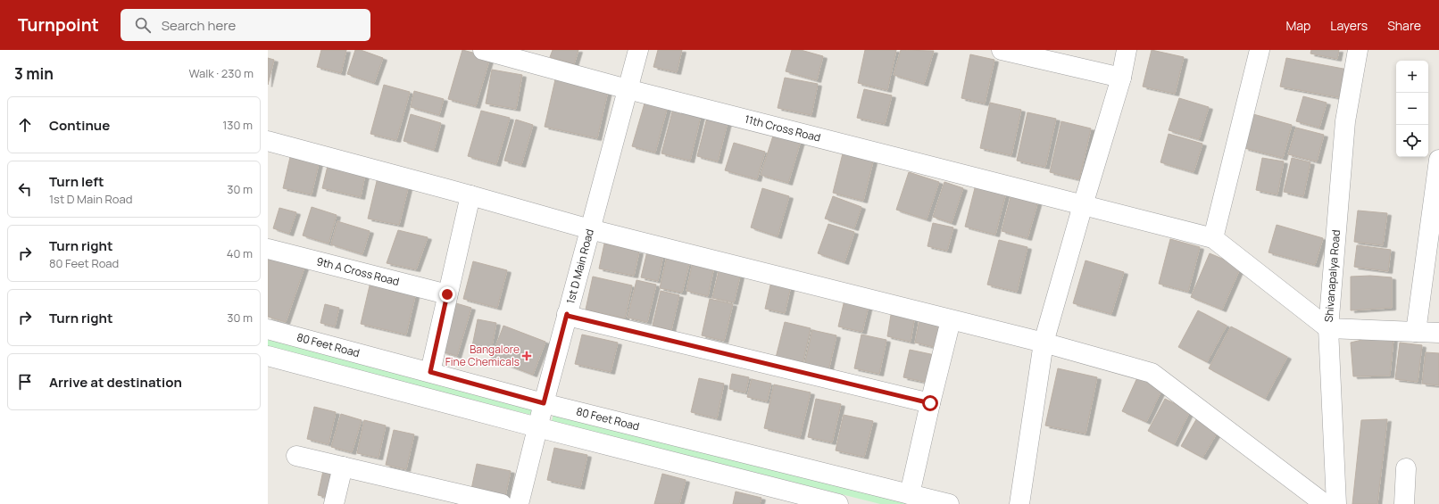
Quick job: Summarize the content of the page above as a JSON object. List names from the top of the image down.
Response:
{
  "streets": {
    "street": [
      "11th Cross Road",
      "1st D Main Road",
      "9th A Cross Road",
      "Shivanapalya Road",
      "80 Feet Road"
    ]
  },
  "crossings": [
    ["11th Cross Road", "1st D Main Road"],
    ["1st D Main Road", "80 Feet Road"]
  ],
  "places": {
    "health": ["Bangalore Fine Chemicals"]
  },
  "page": {
    "header": "Turnpoint",
    "search": "Search here",
    "nav": ["Map", "Layers", "Share"],
    "heading": ["3 min", "Walk · 230 m"],
    "map_buttons": ["+", "−"],
    "list": [
      ["Continue", "130 m"],
      ["Turn left", "1st D Main Road", "30 m"],
      ["Turn right", "80 Feet Road", "40 m"],
      ["Turn right", "30 m"],
      "Arrive at destination"
    ]
  }
}
